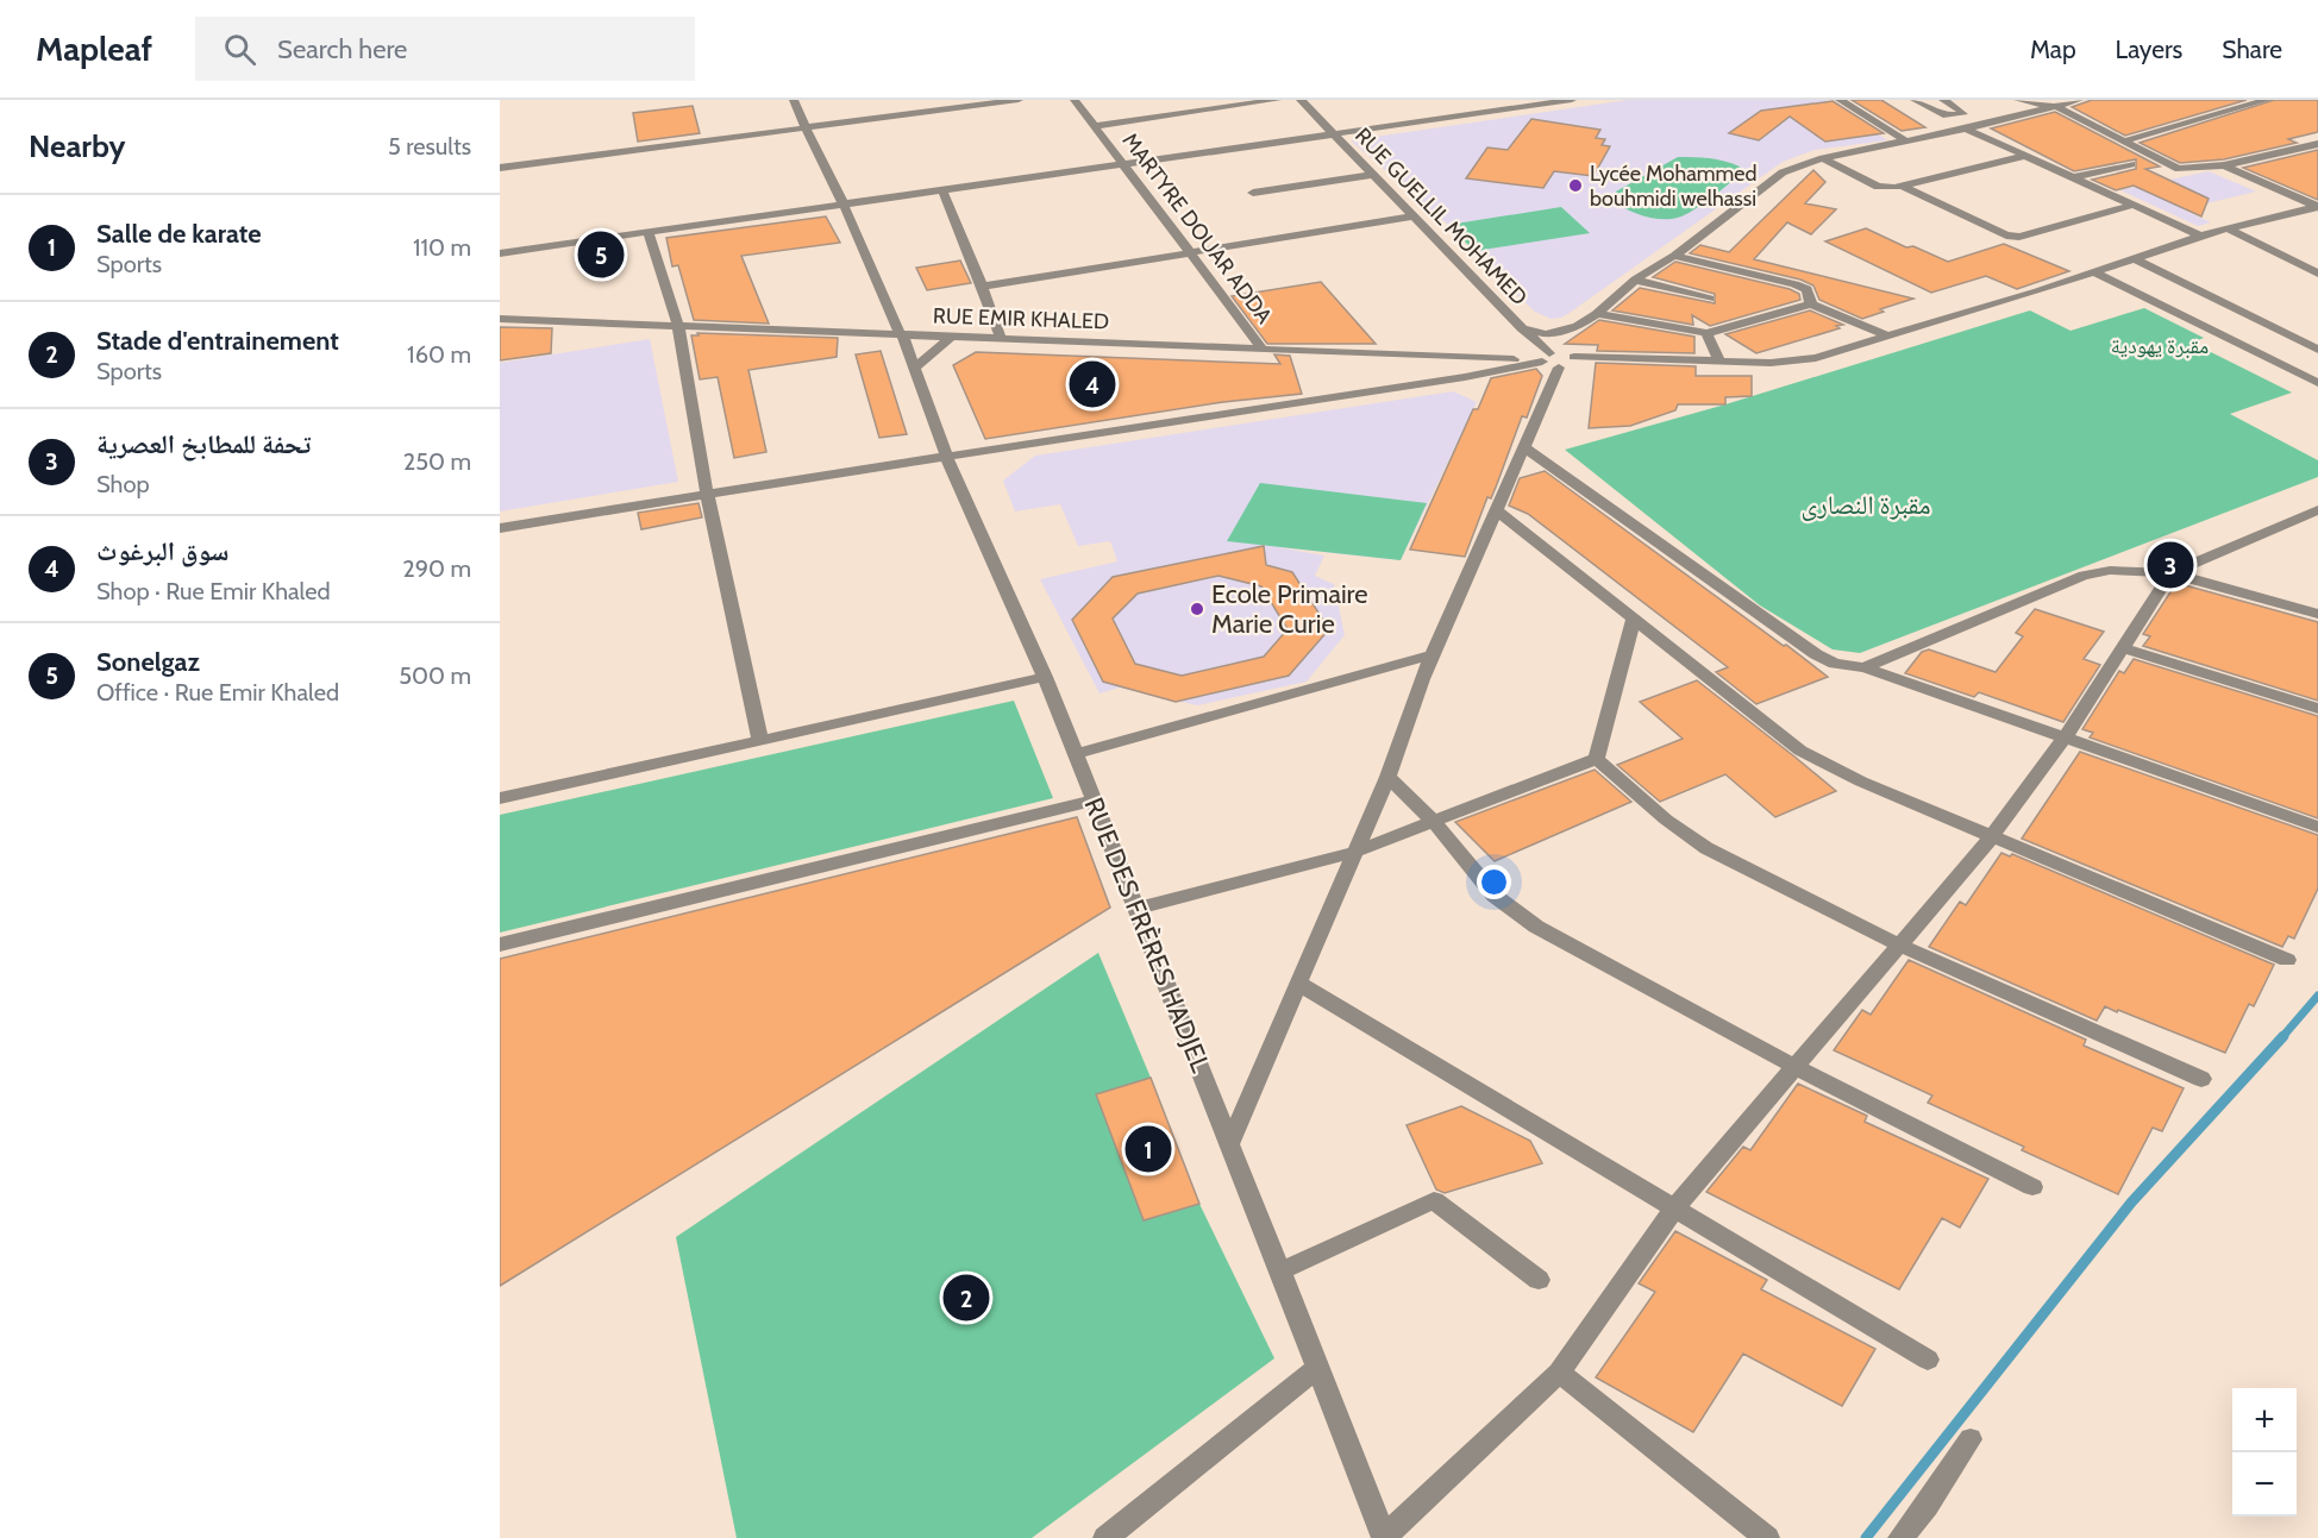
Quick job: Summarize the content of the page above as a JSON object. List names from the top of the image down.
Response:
{
  "streets": {
    "street": [
      "RUE GUELLIL MOHAMED",
      "MARTYRE DOUAR ADDA",
      "RUE EMIR KHALED",
      "RUE DES FRÈRES HADJEL"
    ]
  },
  "crossings": [
    ["RUE GUELLIL MOHAMED", "RUE EMIR KHALED"],
    ["MARTYRE DOUAR ADDA", "RUE EMIR KHALED"],
    ["RUE EMIR KHALED", "RUE DES FRÈRES HADJEL"]
  ],
  "parks": ["مقبرة يهودية", "مقبرة النصارى"],
  "places": ["Lycée Mohammed bouhmidi welhassi", "Ecole Primaire Marie Curie"],
  "page": {
    "header": "Mapleaf",
    "search": "Search here",
    "nav": ["Map", "Layers", "Share"],
    "heading": ["Nearby", "5 results"],
    "list": [
      {
        "mark": "1",
        "name": "Salle de karate",
        "note": "Sports",
        "value": "110 m"
      },
      {
        "mark": "2",
        "name": "Stade d'entrainement",
        "note": "Sports",
        "value": "160 m"
      },
      {
        "mark": "3",
        "name": "تحفة للمطابخ العصرية",
        "note": "Shop",
        "value": "250 m"
      },
      {
        "mark": "4",
        "name": "سوق البرغوث",
        "note": "Shop · Rue Emir Khaled",
        "value": "290 m"
      },
      {
        "mark": "5",
        "name": "Sonelgaz",
        "note": "Office · Rue Emir Khaled",
        "value": "500 m"
      }
    ],
    "pins": [
      "5",
      "4",
      "3",
      "1",
      "2"
    ],
    "map_buttons": ["+", "−"]
  }
}
